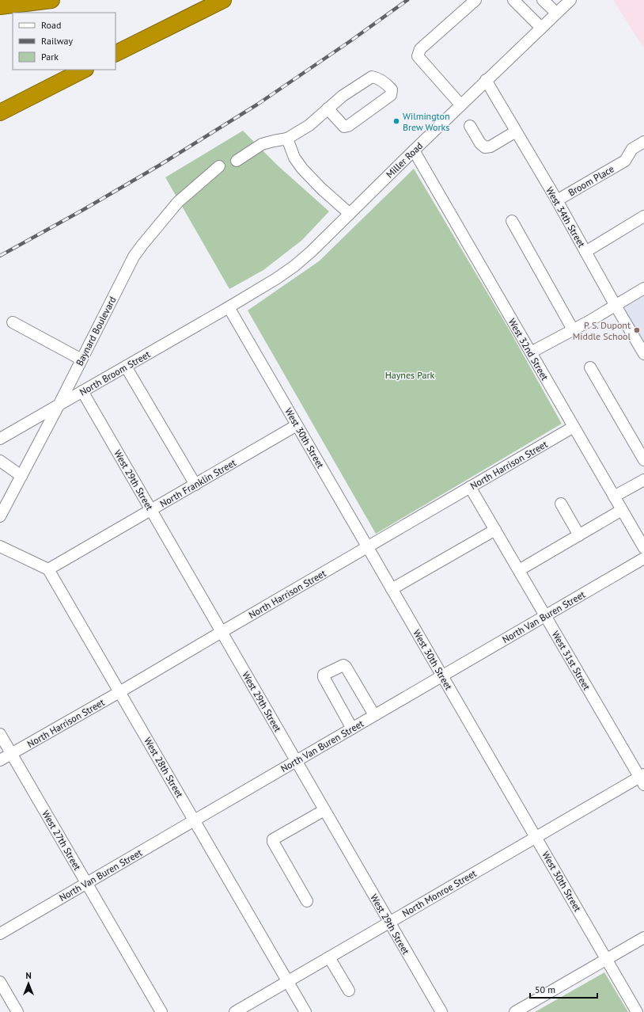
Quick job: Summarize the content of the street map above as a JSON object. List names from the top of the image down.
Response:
{
  "streets": {
    "street": [
      "Miller Road",
      "Broom Place",
      "West 34th Street",
      "Baynard Boulevard",
      "West 32nd Street",
      "North Broom Street",
      "West 30th Street",
      "North Harrison Street",
      "West 29th Street",
      "North Franklin Street",
      "North Van Buren Street",
      "West 31st Street",
      "West 28th Street",
      "West 27th Street",
      "North Monroe Street"
    ]
  },
  "crossings": [
    ["Miller Road", "West 34th Street"],
    ["Miller Road", "West 32nd Street"],
    ["Miller Road", "North Broom Street"],
    ["Miller Road", "West 30th Street"],
    ["Broom Place", "West 34th Street"],
    ["Baynard Boulevard", "North Broom Street"],
    ["West 32nd Street", "North Harrison Street"],
    ["North Broom Street", "West 30th Street"],
    ["North Broom Street", "West 29th Street"],
    ["West 30th Street", "North Harrison Street"],
    ["West 30th Street", "North Franklin Street"],
    ["West 30th Street", "North Van Buren Street"],
    ["West 30th Street", "North Monroe Street"],
    ["North Harrison Street", "West 29th Street"],
    ["North Harrison Street", "West 31st Street"],
    ["North Harrison Street", "West 28th Street"],
    ["North Harrison Street", "West 27th Street"],
    ["West 29th Street", "North Franklin Street"],
    ["West 29th Street", "North Van Buren Street"],
    ["West 29th Street", "North Monroe Street"],
    ["North Franklin Street", "West 28th Street"],
    ["North Van Buren Street", "West 31st Street"],
    ["North Van Buren Street", "West 28th Street"],
    ["North Van Buren Street", "West 27th Street"],
    ["West 31st Street", "North Monroe Street"],
    ["West 28th Street", "North Monroe Street"]
  ],
  "parks": ["Haynes Park"],
  "places": ["Wilmington Brew Works", "P. S. Dupont Middle School"],
  "legend": ["Road", "Railway", "Park"],
  "scale_bar": "50 m",
  "north": "top"
}
